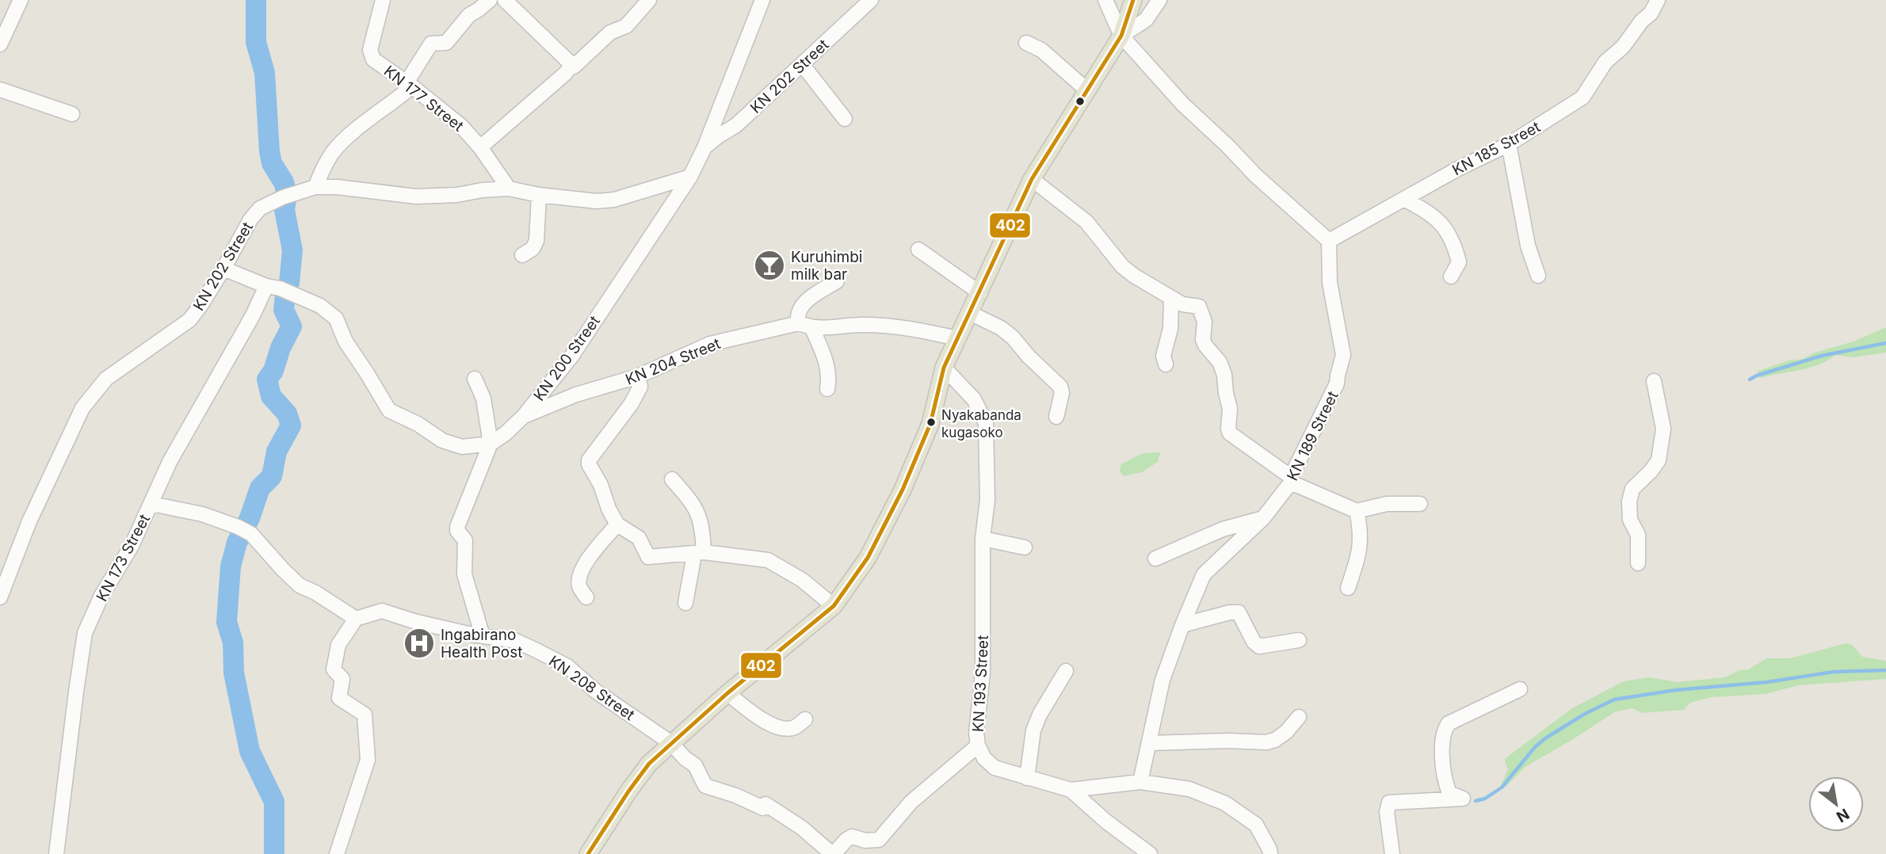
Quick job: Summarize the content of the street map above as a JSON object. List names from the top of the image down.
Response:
{
  "streets": {
    "street": [
      "KN 202 Street",
      "KN 177 Street",
      "KN 185 Street",
      "KN 200 Street",
      "KN 204 Street",
      "KN 189 Street",
      "KN 173 Street",
      "KN 193 Street",
      "KN 208 Street"
    ]
  },
  "crossings": [
    ["KN 202 Street", "KN 177 Street"],
    ["KN 202 Street", "KN 200 Street"],
    ["KN 185 Street", "KN 189 Street"],
    ["KN 200 Street", "KN 204 Street"],
    ["KN 189 Street", "KN 193 Street"]
  ],
  "places": {
    "bar": ["Kuruhimbi milk bar"],
    "other": ["Nyakabanda kugasoko"],
    "hospital": ["Ingabirano Health Post"]
  },
  "lines": ["transit line 402"],
  "north": "bottom right"
}
